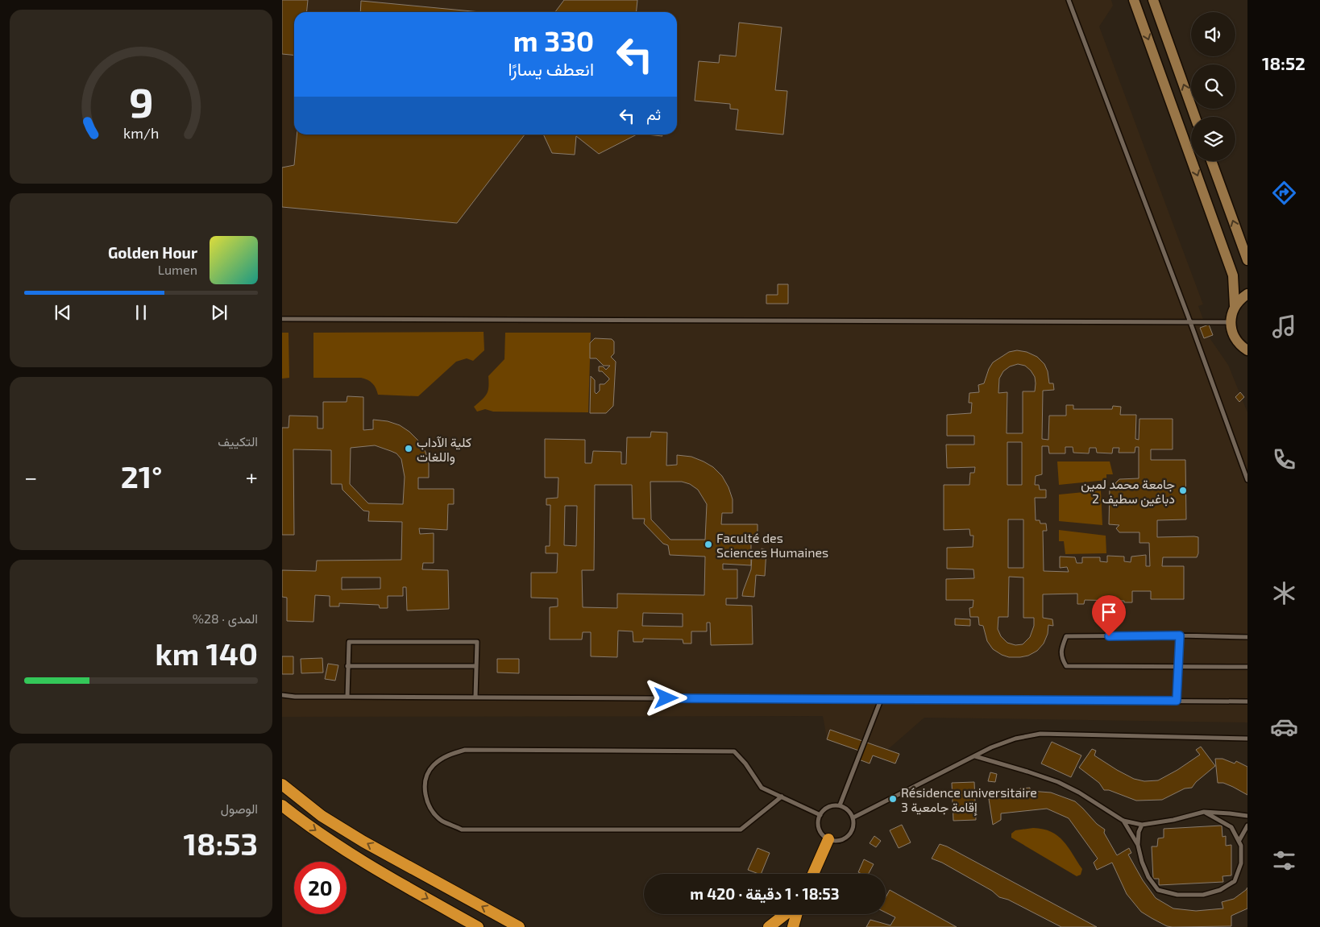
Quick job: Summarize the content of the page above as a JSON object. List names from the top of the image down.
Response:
{
  "places": [
    "كلية الآداب واللغات",
    "جامعة محمد لمين دباغين سطيف 2",
    "Faculté des Sciences Humaines",
    "Résidence universitaire إقامة جامعية 3"
  ],
  "page": {
    "tabs": "18:52",
    "turn": ["330 m", "انعطف يسارًا"],
    "then": "ثم",
    "song": ["Golden Hour", "Lumen"],
    "tile": [
      "التكييف",
      ["المدى · 28%", "140 km"],
      ["الوصول", "18:53"]
    ],
    "heat": ["−", "21°", "+"],
    "limit": "20",
    "trip": "18:53 · 1 دقيقة · 420 m",
    "gauge": ["9", "km/h"]
  }
}
